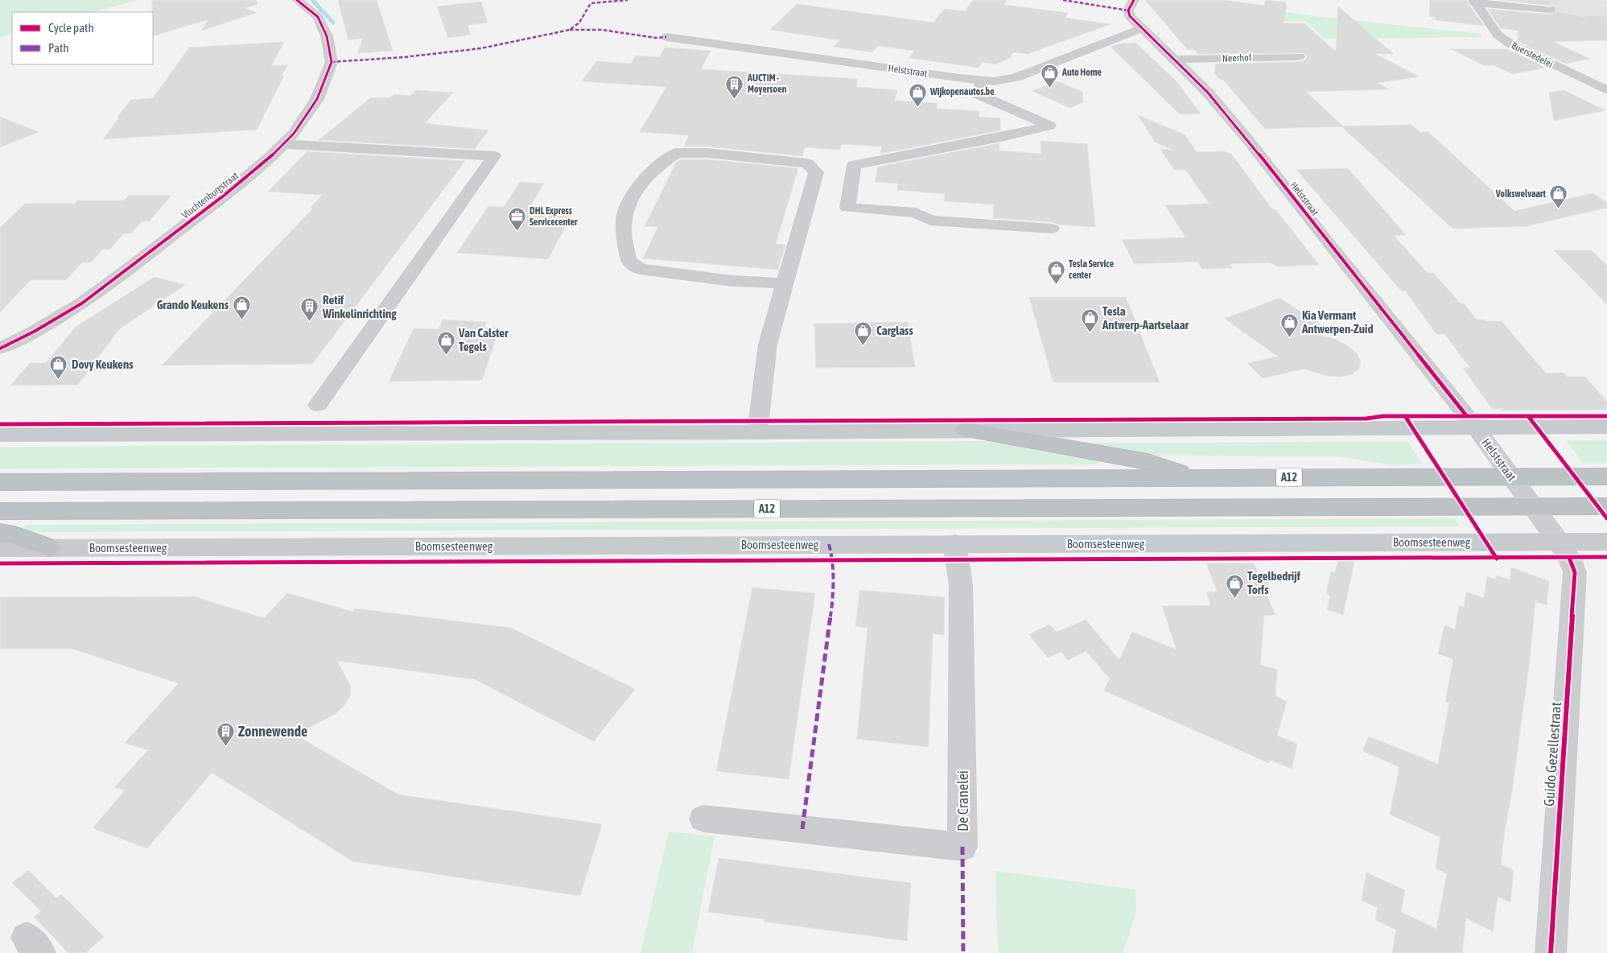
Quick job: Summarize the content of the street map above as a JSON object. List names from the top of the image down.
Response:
{
  "streets": {
    "highway": ["A12"],
    "main road": ["Boomsesteenweg"],
    "street": [
      "Buerstedelei",
      "Neerhof",
      "Helststraat",
      "Vluchtenburgstraat",
      "Guido Gezellestraat",
      "De Cranelei"
    ]
  },
  "crossings": [
    ["Neerhof", "Helststraat"],
    ["Helststraat", "A12"],
    ["Helststraat", "Boomsesteenweg"],
    ["Helststraat", "Guido Gezellestraat"],
    ["Boomsesteenweg", "Guido Gezellestraat"],
    ["Boomsesteenweg", "De Cranelei"]
  ],
  "places": {
    "shop": [
      "Auto Home",
      "Wijkopenautos.be",
      "Volkswelvaart",
      "Tesla Service center",
      "Grando Keukens",
      "Tesla Antwerp-Aartselaar",
      "Kia Vermant Antwerpen-Zuid",
      "Carglass",
      "Van Calster Tegels",
      "Dovy Keukens",
      "Tegelbedrijf Torfs"
    ],
    "building": ["AUCTIM - Moyersoen", "Retif Winkelinrichting", "Zonnewende"],
    "office": ["DHL Express Servicecenter"]
  },
  "legend": ["Cycle path", "Path"]
}
